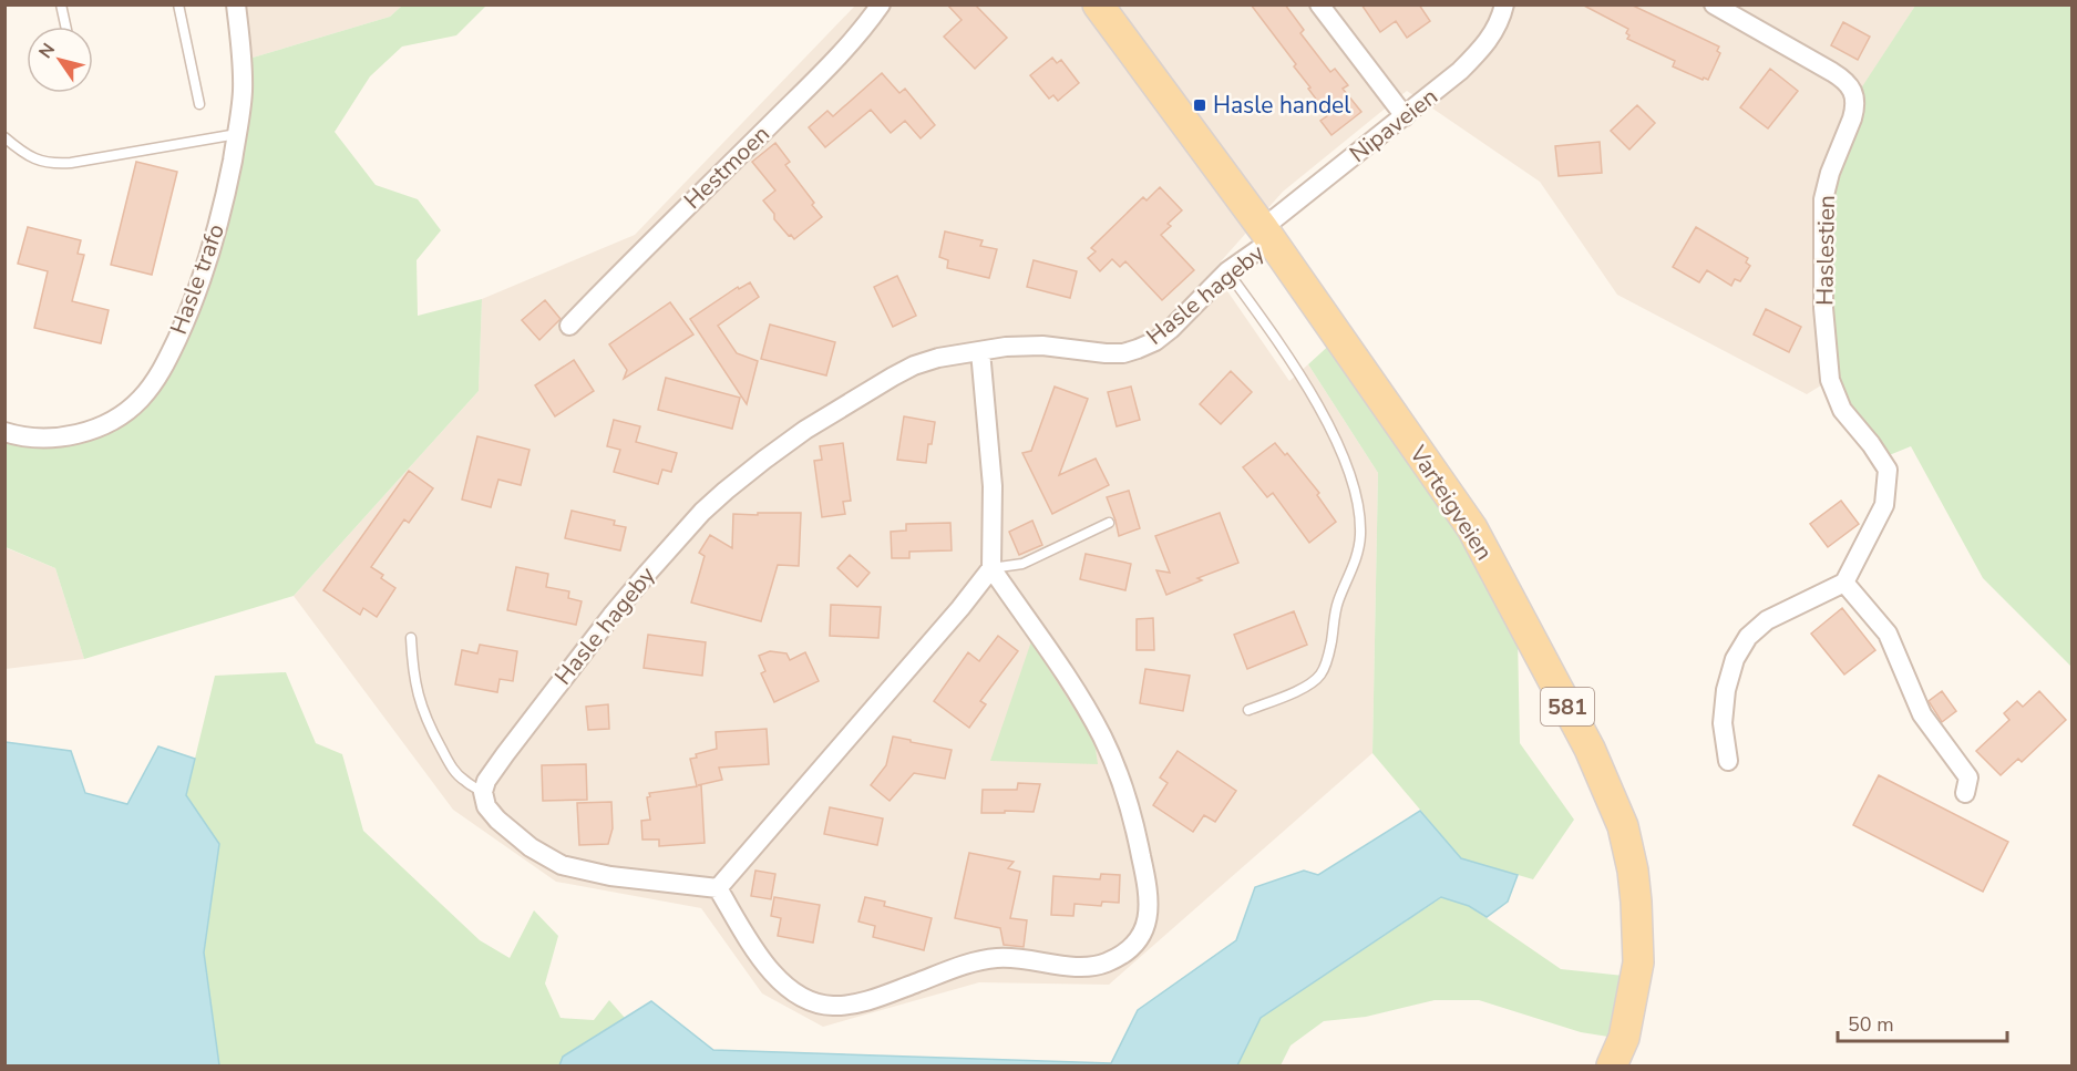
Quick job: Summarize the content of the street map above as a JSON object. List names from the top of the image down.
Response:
{
  "streets": {
    "main road": ["Varteigveien", "581"],
    "street": [
      "Nipaveien",
      "Hestmoen",
      "Haslestien",
      "Hasle trafo",
      "Hasle hageby"
    ]
  },
  "crossings": [
    ["Nipaveien", "Hasle hageby"],
    ["Nipaveien", "Varteigveien"],
    ["Hasle hageby", "Varteigveien"]
  ],
  "places": {
    "transit": ["Hasle handel"]
  },
  "scale_bar": "50 m",
  "north": "top left"
}
